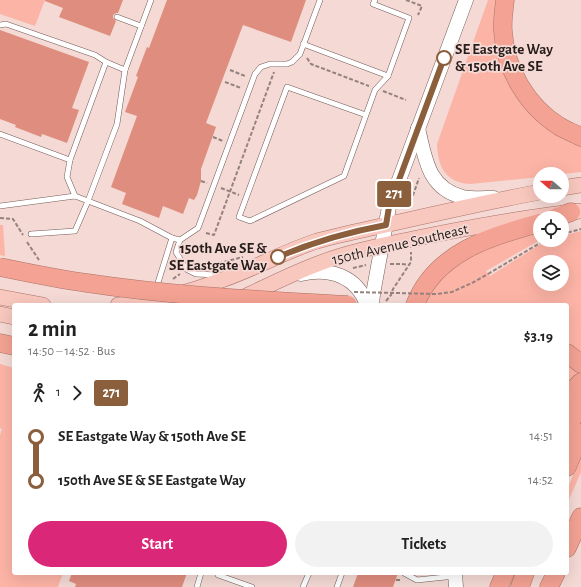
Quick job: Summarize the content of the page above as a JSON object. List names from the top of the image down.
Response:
{
  "streets": {
    "main road": ["150th Avenue Southeast"]
  },
  "places": ["SE Eastgate Way & 150th Ave SE", "150th Ave SE & SE Eastgate Way"],
  "lines": ["bus line 271"],
  "north": "left",
  "page": {
    "on_map": "271",
    "heading": ["2 min", "14:50 – 14:52 · Bus", "$3.19"],
    "legs": ["1", "271"],
    "list": [
      {
        "name": "SE Eastgate Way & 150th Ave SE",
        "value": "14:51"
      },
      {
        "name": "150th Ave SE & SE Eastgate Way",
        "value": "14:52"
      }
    ],
    "buttons": ["Start", "Tickets"]
  }
}
